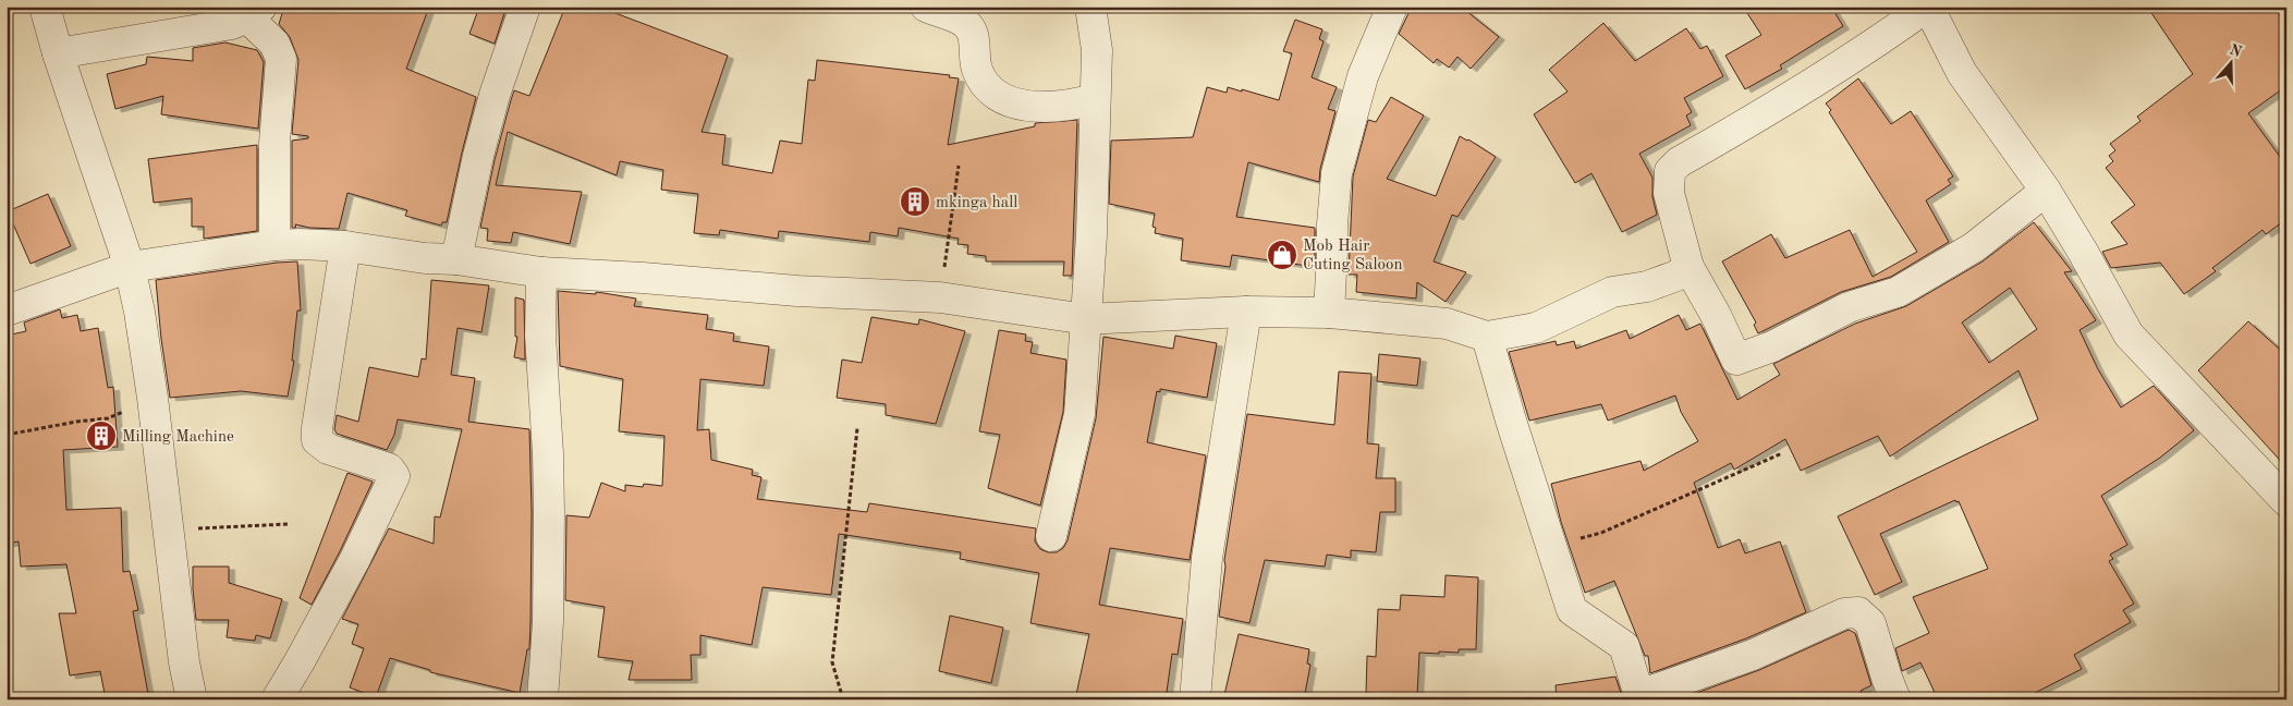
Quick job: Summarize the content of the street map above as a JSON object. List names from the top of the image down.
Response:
{
  "places": {
    "building": ["mkinga hall", "Milling Machine"],
    "shop": ["Mob Hair Cuting Saloon"]
  },
  "north": "top"
}
